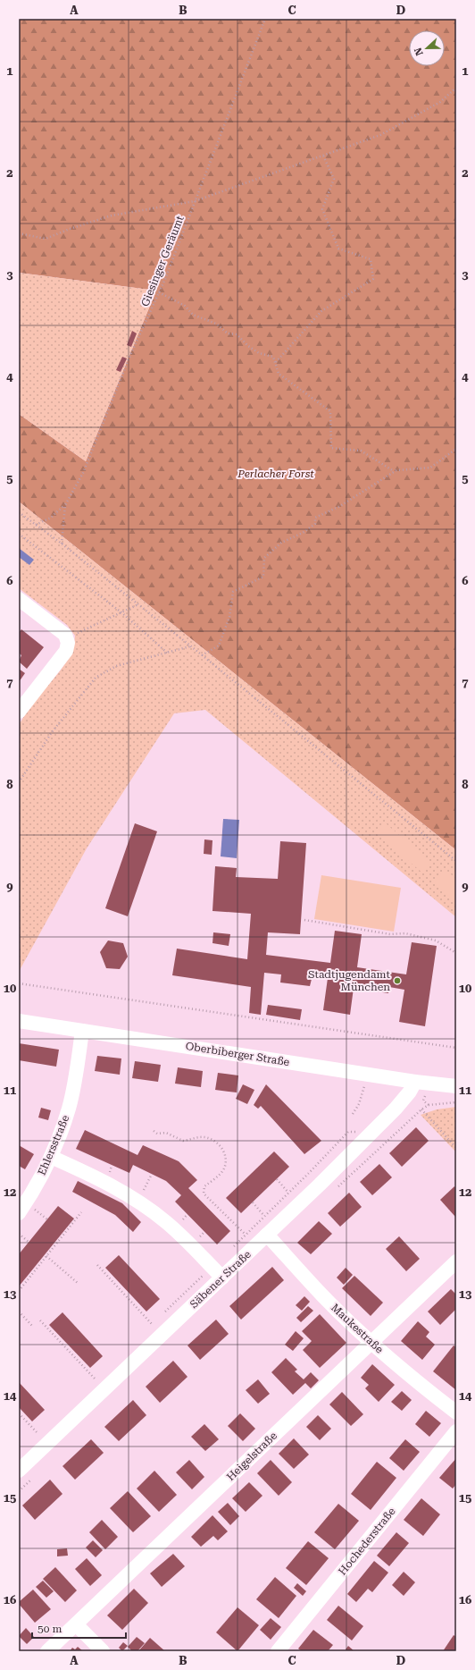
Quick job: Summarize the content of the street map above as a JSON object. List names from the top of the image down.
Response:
{
  "streets": {
    "street": [
      "Oberbiberger Straße",
      "Ehlersstraße",
      "Säbener Straße",
      "Maukestraße",
      "Heigelstraße",
      "Hochederstraße"
    ],
    "path": ["Giesinger Geräumt"]
  },
  "crossings": [
    ["Oberbiberger Straße", "Ehlersstraße"],
    ["Oberbiberger Straße", "Säbener Straße"],
    ["Säbener Straße", "Maukestraße"],
    ["Maukestraße", "Heigelstraße"]
  ],
  "parks": ["Perlacher Forst"],
  "places": ["Stadtjugendamt München"],
  "scale_bar": "50 m",
  "north": "left",
  "grid": {
    "columns": [
      "A",
      "B",
      "C",
      "D"
    ],
    "rows": [
      "1",
      "2",
      "3",
      "4",
      "5",
      "6",
      "7",
      "8",
      "9",
      "10",
      "11",
      "12",
      "13",
      "14",
      "15",
      "16"
    ]
  }
}
